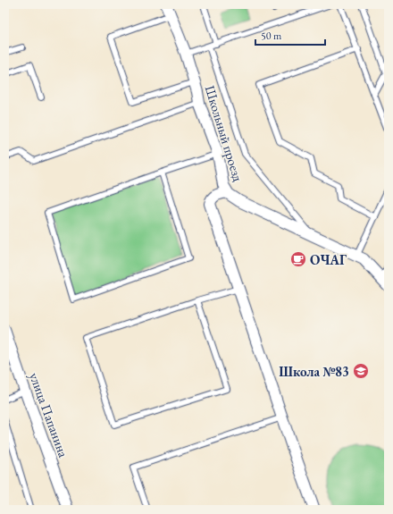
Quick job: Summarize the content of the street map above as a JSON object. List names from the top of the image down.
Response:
{
  "streets": {
    "street": ["Школьный проезд", "улица Папанина"]
  },
  "places": {
    "cafe": ["ОЧАГ"],
    "school or university": ["Школа №83"]
  },
  "scale_bar": "50 m"
}
